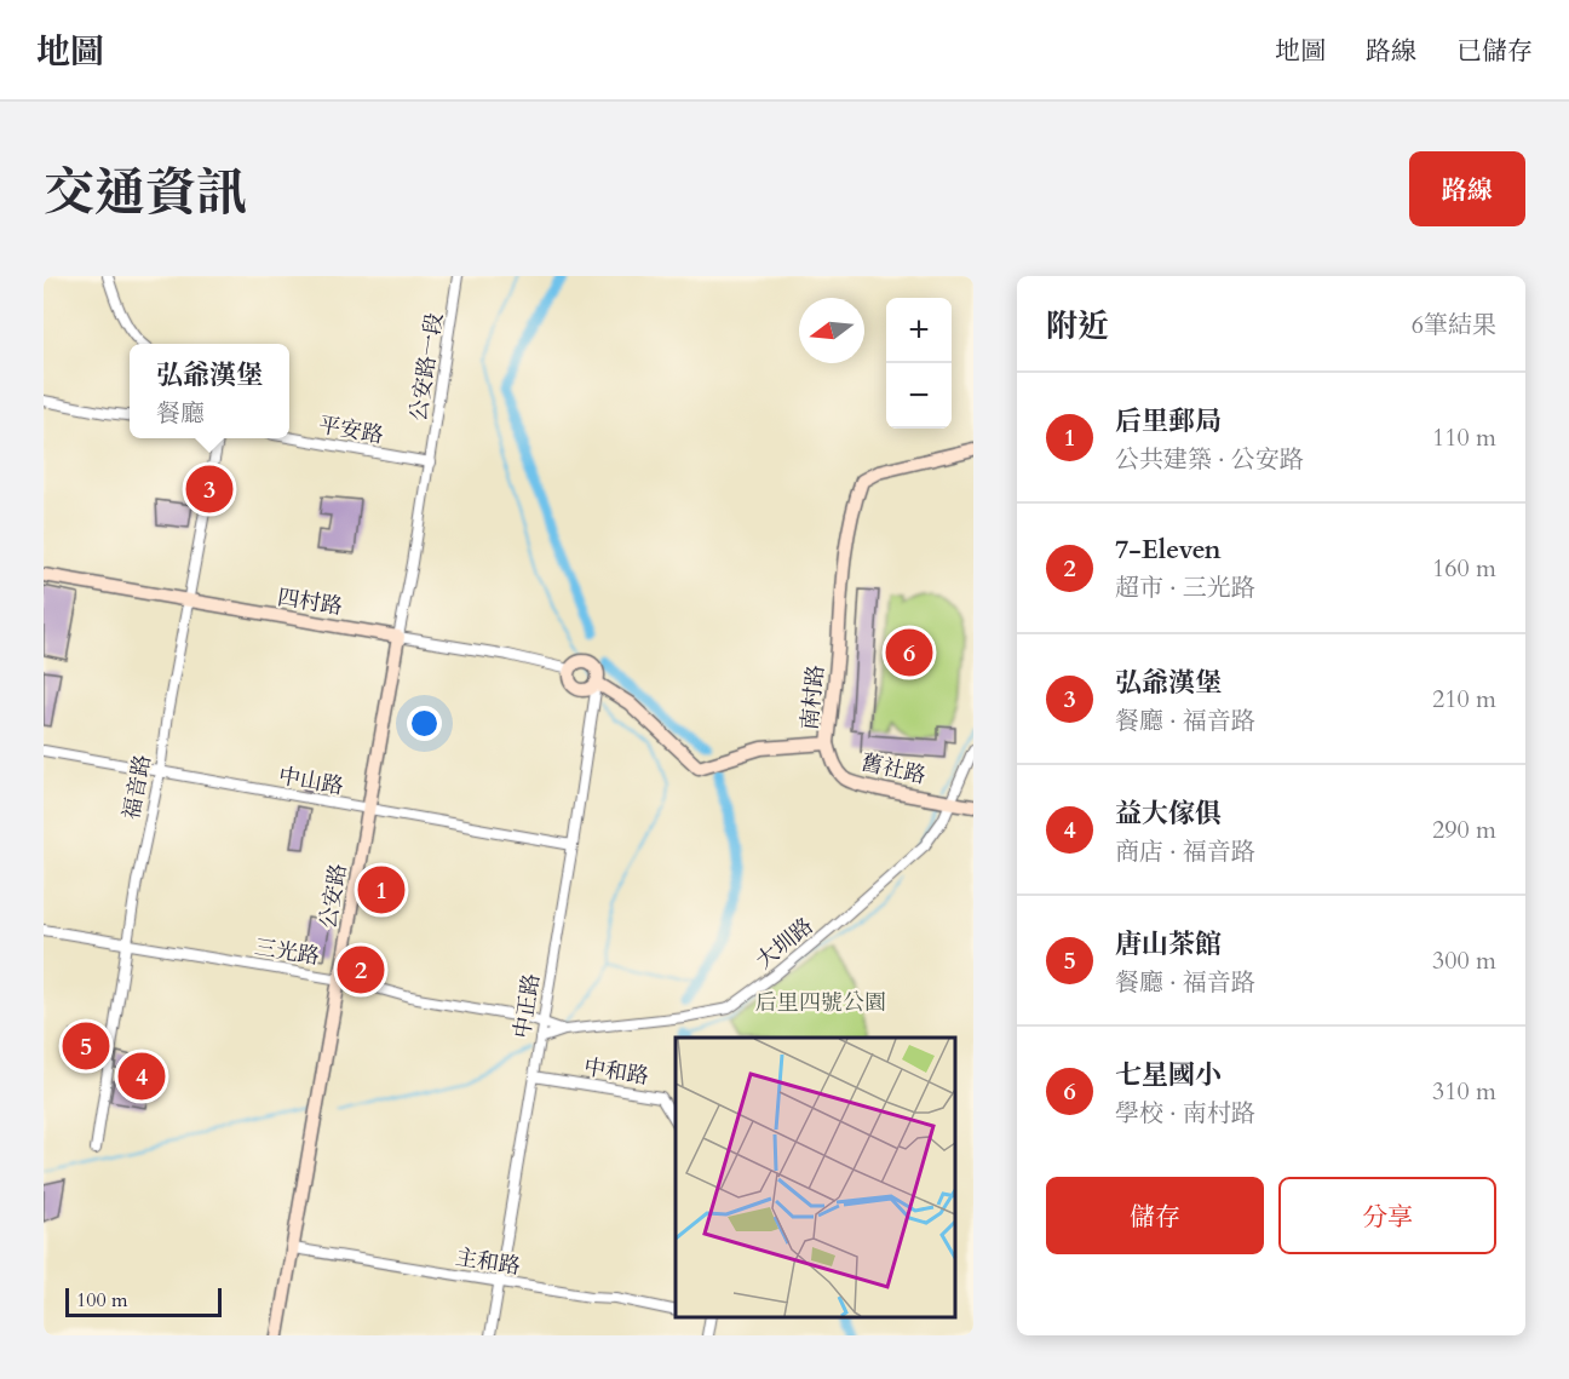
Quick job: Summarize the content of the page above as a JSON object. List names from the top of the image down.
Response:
{
  "streets": {
    "main road": [
      "四村路",
      "南村路",
      "舊社路",
      "公安路"
    ],
    "street": [
      "公安路一段",
      "平安路",
      "中山路",
      "福音路",
      "大圳路",
      "三光路",
      "中正路",
      "中和路",
      "主和路"
    ]
  },
  "crossings": [
    ["公安路一段", "平安路"],
    ["公安路一段", "公安路"],
    ["平安路", "公安路"],
    ["四村路", "南村路"],
    ["四村路", "福音路"],
    ["四村路", "公安路"],
    ["四村路", "中正路"],
    ["南村路", "舊社路"],
    ["南村路", "中正路"],
    ["舊社路", "大圳路"],
    ["中山路", "福音路"],
    ["中山路", "公安路"],
    ["中山路", "中正路"],
    ["福音路", "三光路"],
    ["公安路", "三光路"],
    ["公安路", "主和路"],
    ["大圳路", "三光路"],
    ["大圳路", "中正路"],
    ["三光路", "中正路"],
    ["中正路", "中和路"],
    ["中正路", "主和路"]
  ],
  "parks": ["后里四號公園"],
  "scale_bar": "100 m",
  "north": "left",
  "page": {
    "header": "地圖",
    "nav": ["地圖", "路線", "已儲存"],
    "title": "交通資訊",
    "buttons": [
      "路線",
      ["儲存", "分享"]
    ],
    "heading": ["附近", "6筆結果"],
    "map_buttons": ["+", "−"],
    "popup": ["弘爺漢堡", "餐廳"],
    "list": [
      {
        "mark": "1",
        "name": "后里郵局",
        "note": "公共建築 · 公安路",
        "value": "110 m"
      },
      {
        "mark": "2",
        "name": "7-Eleven",
        "note": "超市 · 三光路",
        "value": "160 m"
      },
      {
        "mark": "3",
        "name": "弘爺漢堡",
        "note": "餐廳 · 福音路",
        "value": "210 m"
      },
      {
        "mark": "4",
        "name": "益大傢俱",
        "note": "商店 · 福音路",
        "value": "290 m"
      },
      {
        "mark": "5",
        "name": "唐山茶館",
        "note": "餐廳 · 福音路",
        "value": "300 m"
      },
      {
        "mark": "6",
        "name": "七星國小",
        "note": "學校 · 南村路",
        "value": "310 m"
      }
    ],
    "pins": [
      "3",
      "6",
      "1",
      "2",
      "5",
      "4"
    ],
    "scale": "100 m"
  }
}
